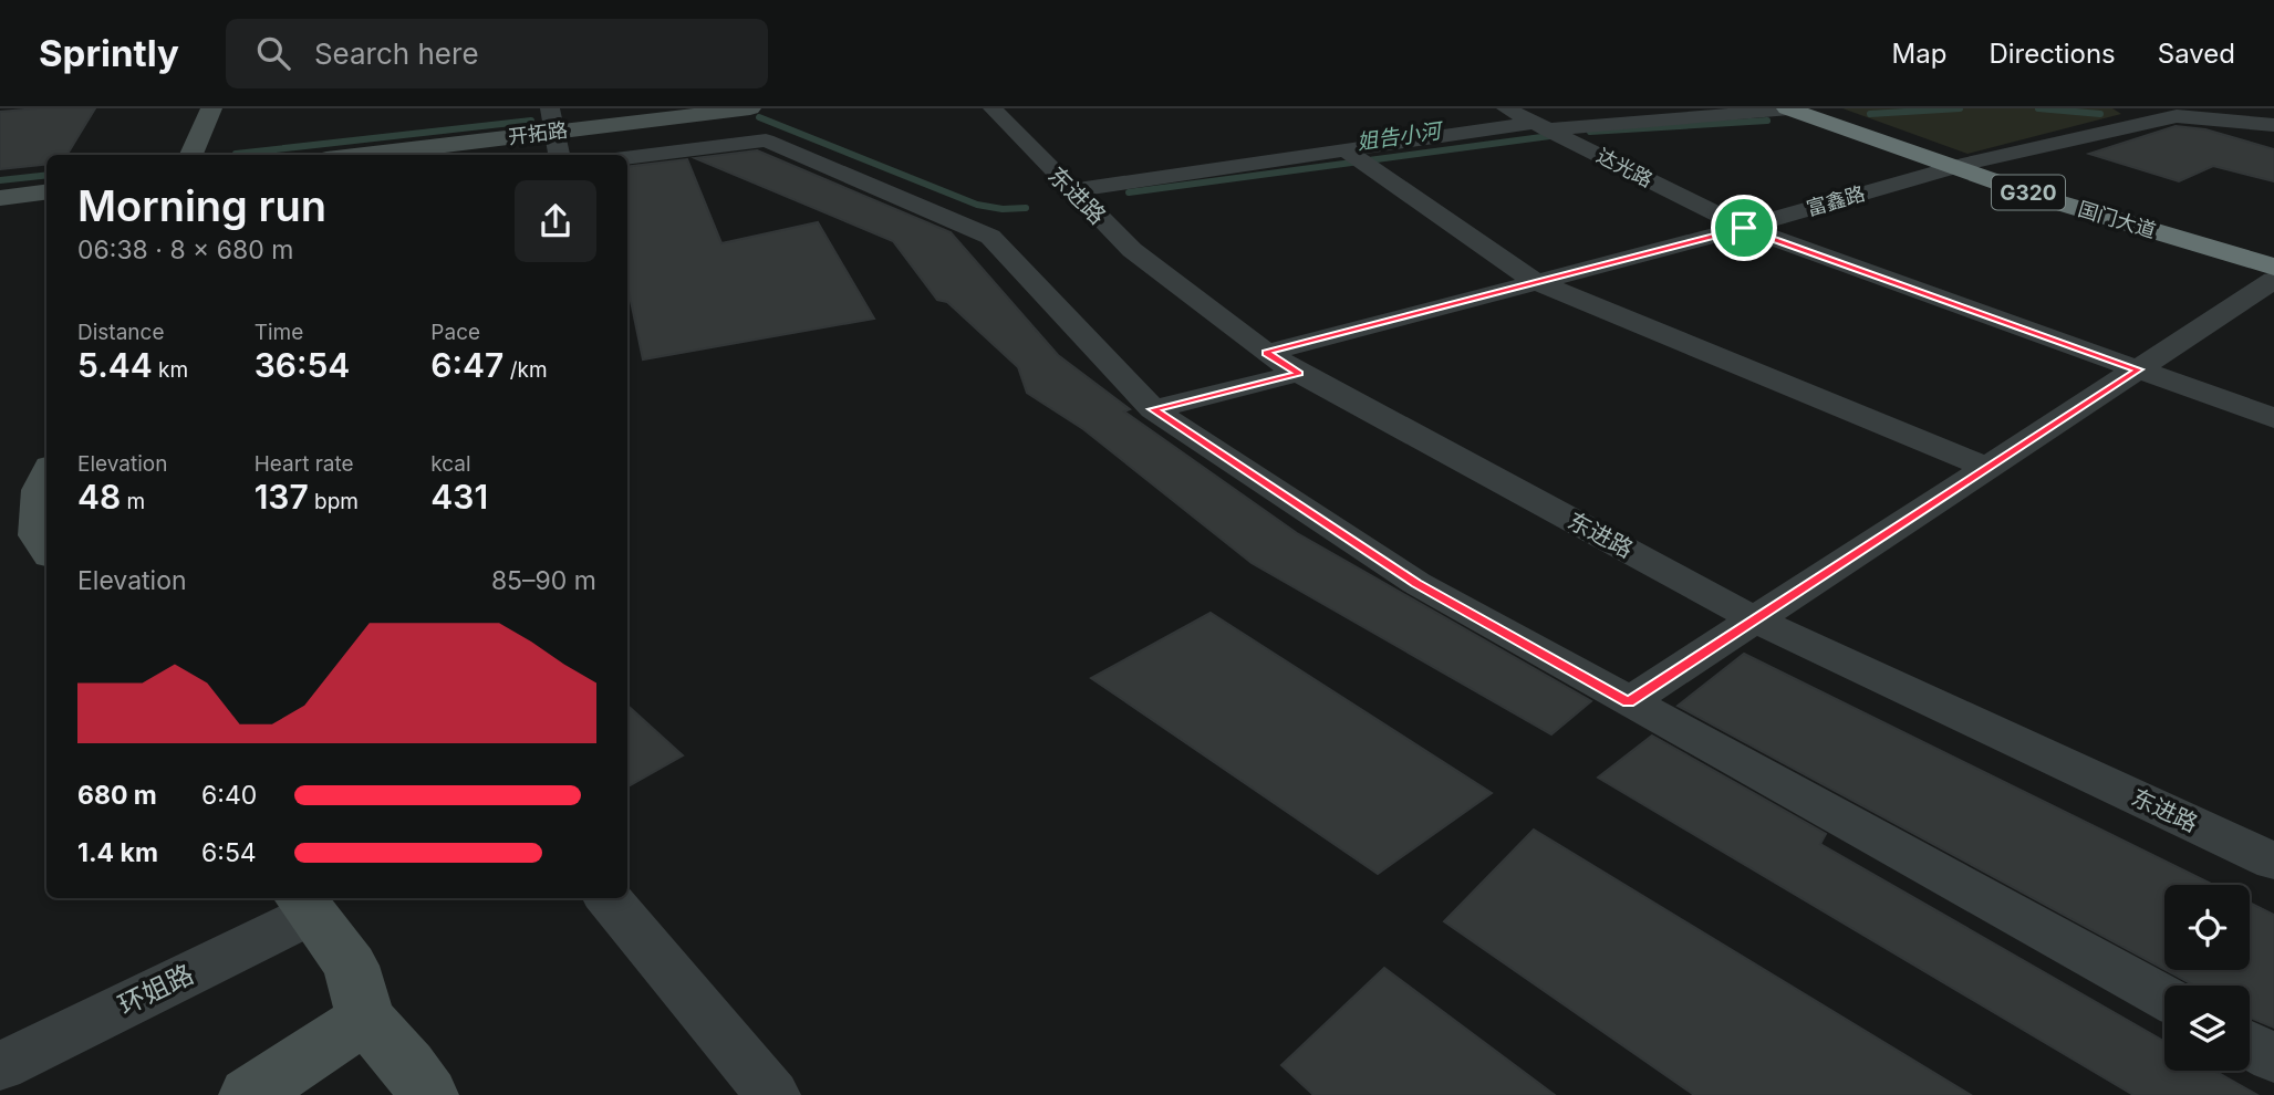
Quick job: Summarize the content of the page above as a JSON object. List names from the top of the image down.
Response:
{
  "streets": {
    "highway": ["G320", "国门大道"],
    "street": [
      "开拓路",
      "达光路",
      "东进路",
      "富鑫路",
      "环姐路"
    ]
  },
  "crossings": [
    ["达光路", "富鑫路"],
    ["东进路", "富鑫路"],
    ["富鑫路", "国门大道"]
  ],
  "water": ["姐告小河"],
  "page": {
    "header": "Sprintly",
    "search": "Search here",
    "nav": ["Map", "Directions", "Saved"],
    "heading": ["Morning run", "06:38 · 8 × 680 m"],
    "stats": [
      ["Distance", "5.44 km"],
      ["Time", "36:54"],
      ["Pace", "6:47 /km"],
      ["Elevation", "48 m"],
      ["Heart rate", "137 bpm"],
      ["kcal", "431"]
    ],
    "chart": ["Elevation", "85–90 m"],
    "list": [
      {
        "name": "680 m",
        "note": "6:40"
      },
      {
        "name": "1.4 km",
        "note": "6:54"
      }
    ]
  }
}
